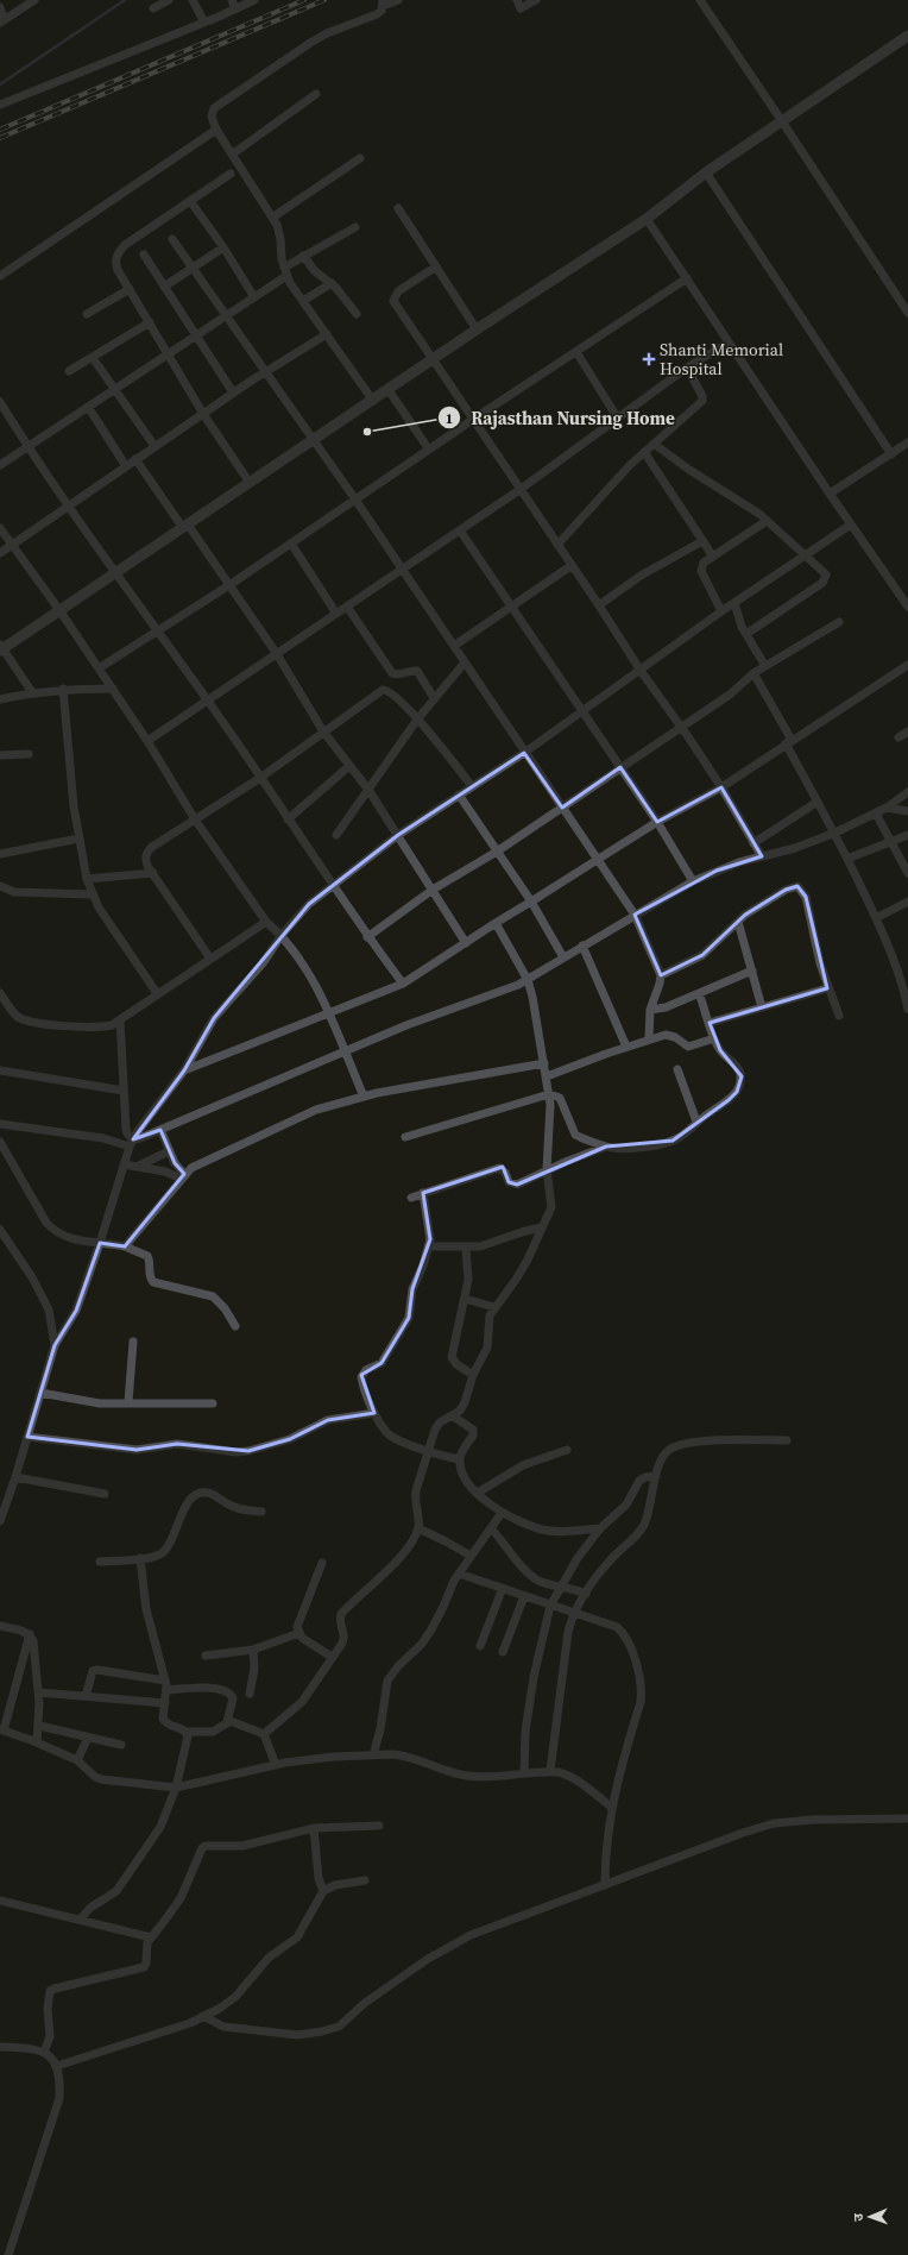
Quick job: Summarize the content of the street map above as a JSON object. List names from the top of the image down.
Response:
{
  "places": {
    "health": ["Shanti Memorial Hospital"],
    "other": ["Rajasthan Nursing Home"]
  },
  "north": "left"
}
